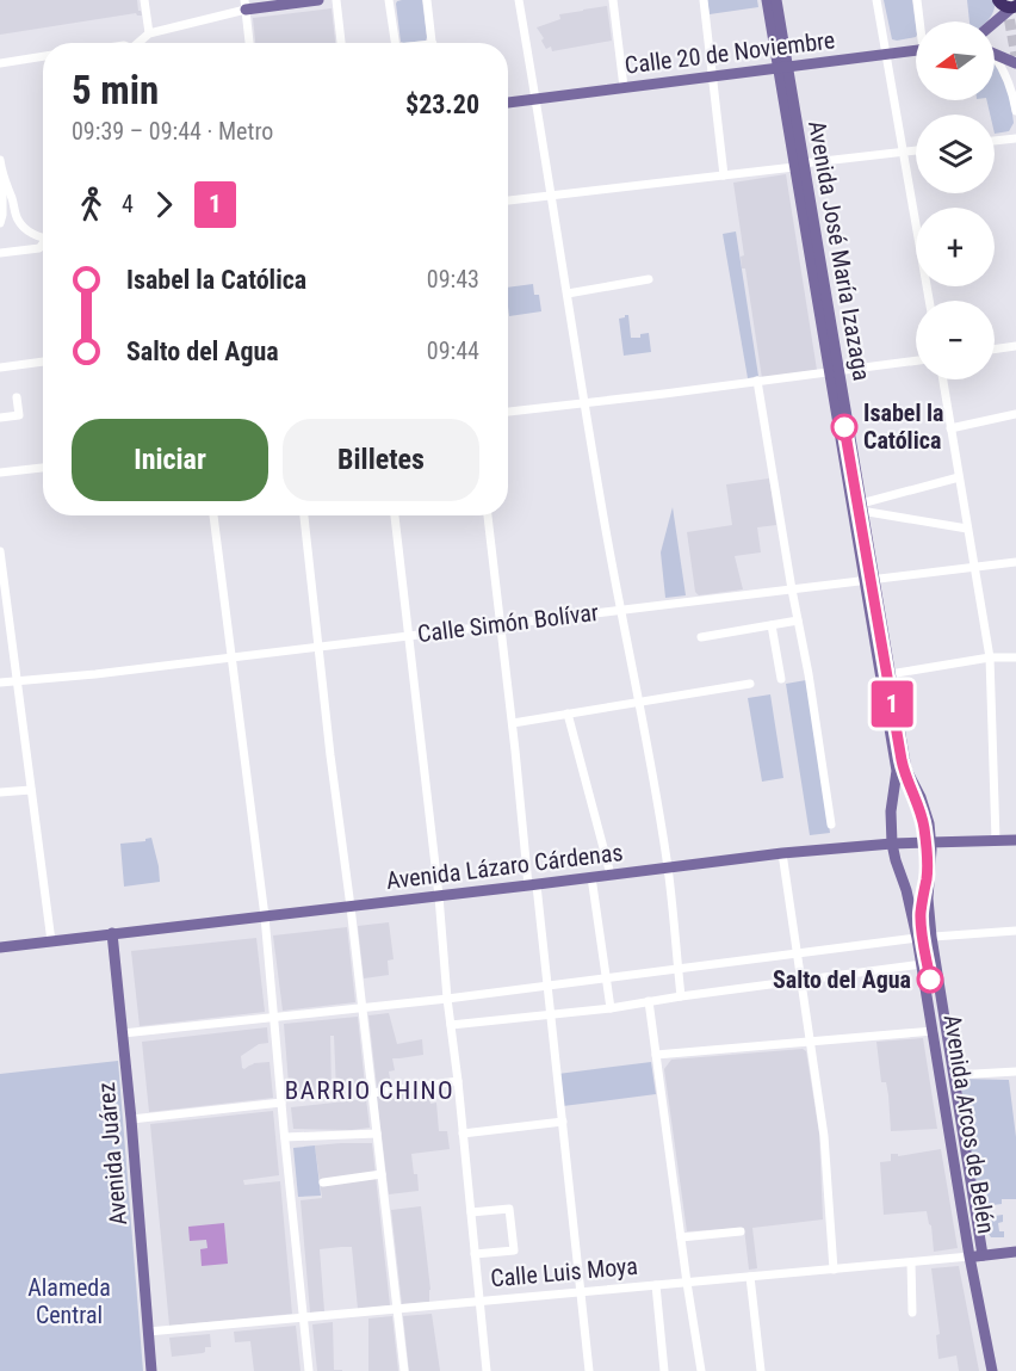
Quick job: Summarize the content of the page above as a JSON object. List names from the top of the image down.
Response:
{
  "streets": {
    "main road": [
      "Calle 20 de Noviembre",
      "Avenida José María Izazaga",
      "Avenida Lázaro Cárdenas",
      "Avenida Arcos de Belén",
      "Avenida Juárez",
      "Calle Luis Moya"
    ],
    "street": ["Calle Simón Bolívar"]
  },
  "crossings": [
    ["Calle 20 de Noviembre", "Avenida José María Izazaga"],
    ["Avenida José María Izazaga", "Calle Simón Bolívar"],
    ["Avenida José María Izazaga", "Avenida Lázaro Cárdenas"],
    ["Avenida José María Izazaga", "Avenida Arcos de Belén"],
    ["Avenida Lázaro Cárdenas", "Avenida Arcos de Belén"],
    ["Avenida Lázaro Cárdenas", "Avenida Juárez"],
    ["Avenida Arcos de Belén", "Calle Luis Moya"],
    ["Avenida Juárez", "Calle Luis Moya"]
  ],
  "districts": ["BARRIO CHINO"],
  "parks": ["Alameda Central"],
  "places": ["Isabel la Católica", "Salto del Agua"],
  "lines": ["metro line 1"],
  "north": "left",
  "page": {
    "on_map": "1",
    "map_buttons": ["+", "−"],
    "heading": ["5 min", "09:39 – 09:44 · Metro", "$23.20"],
    "legs": ["4", "1"],
    "list": [
      {
        "name": "Isabel la Católica",
        "value": "09:43"
      },
      {
        "name": "Salto del Agua",
        "value": "09:44"
      }
    ],
    "buttons": ["Iniciar", "Billetes"]
  }
}
